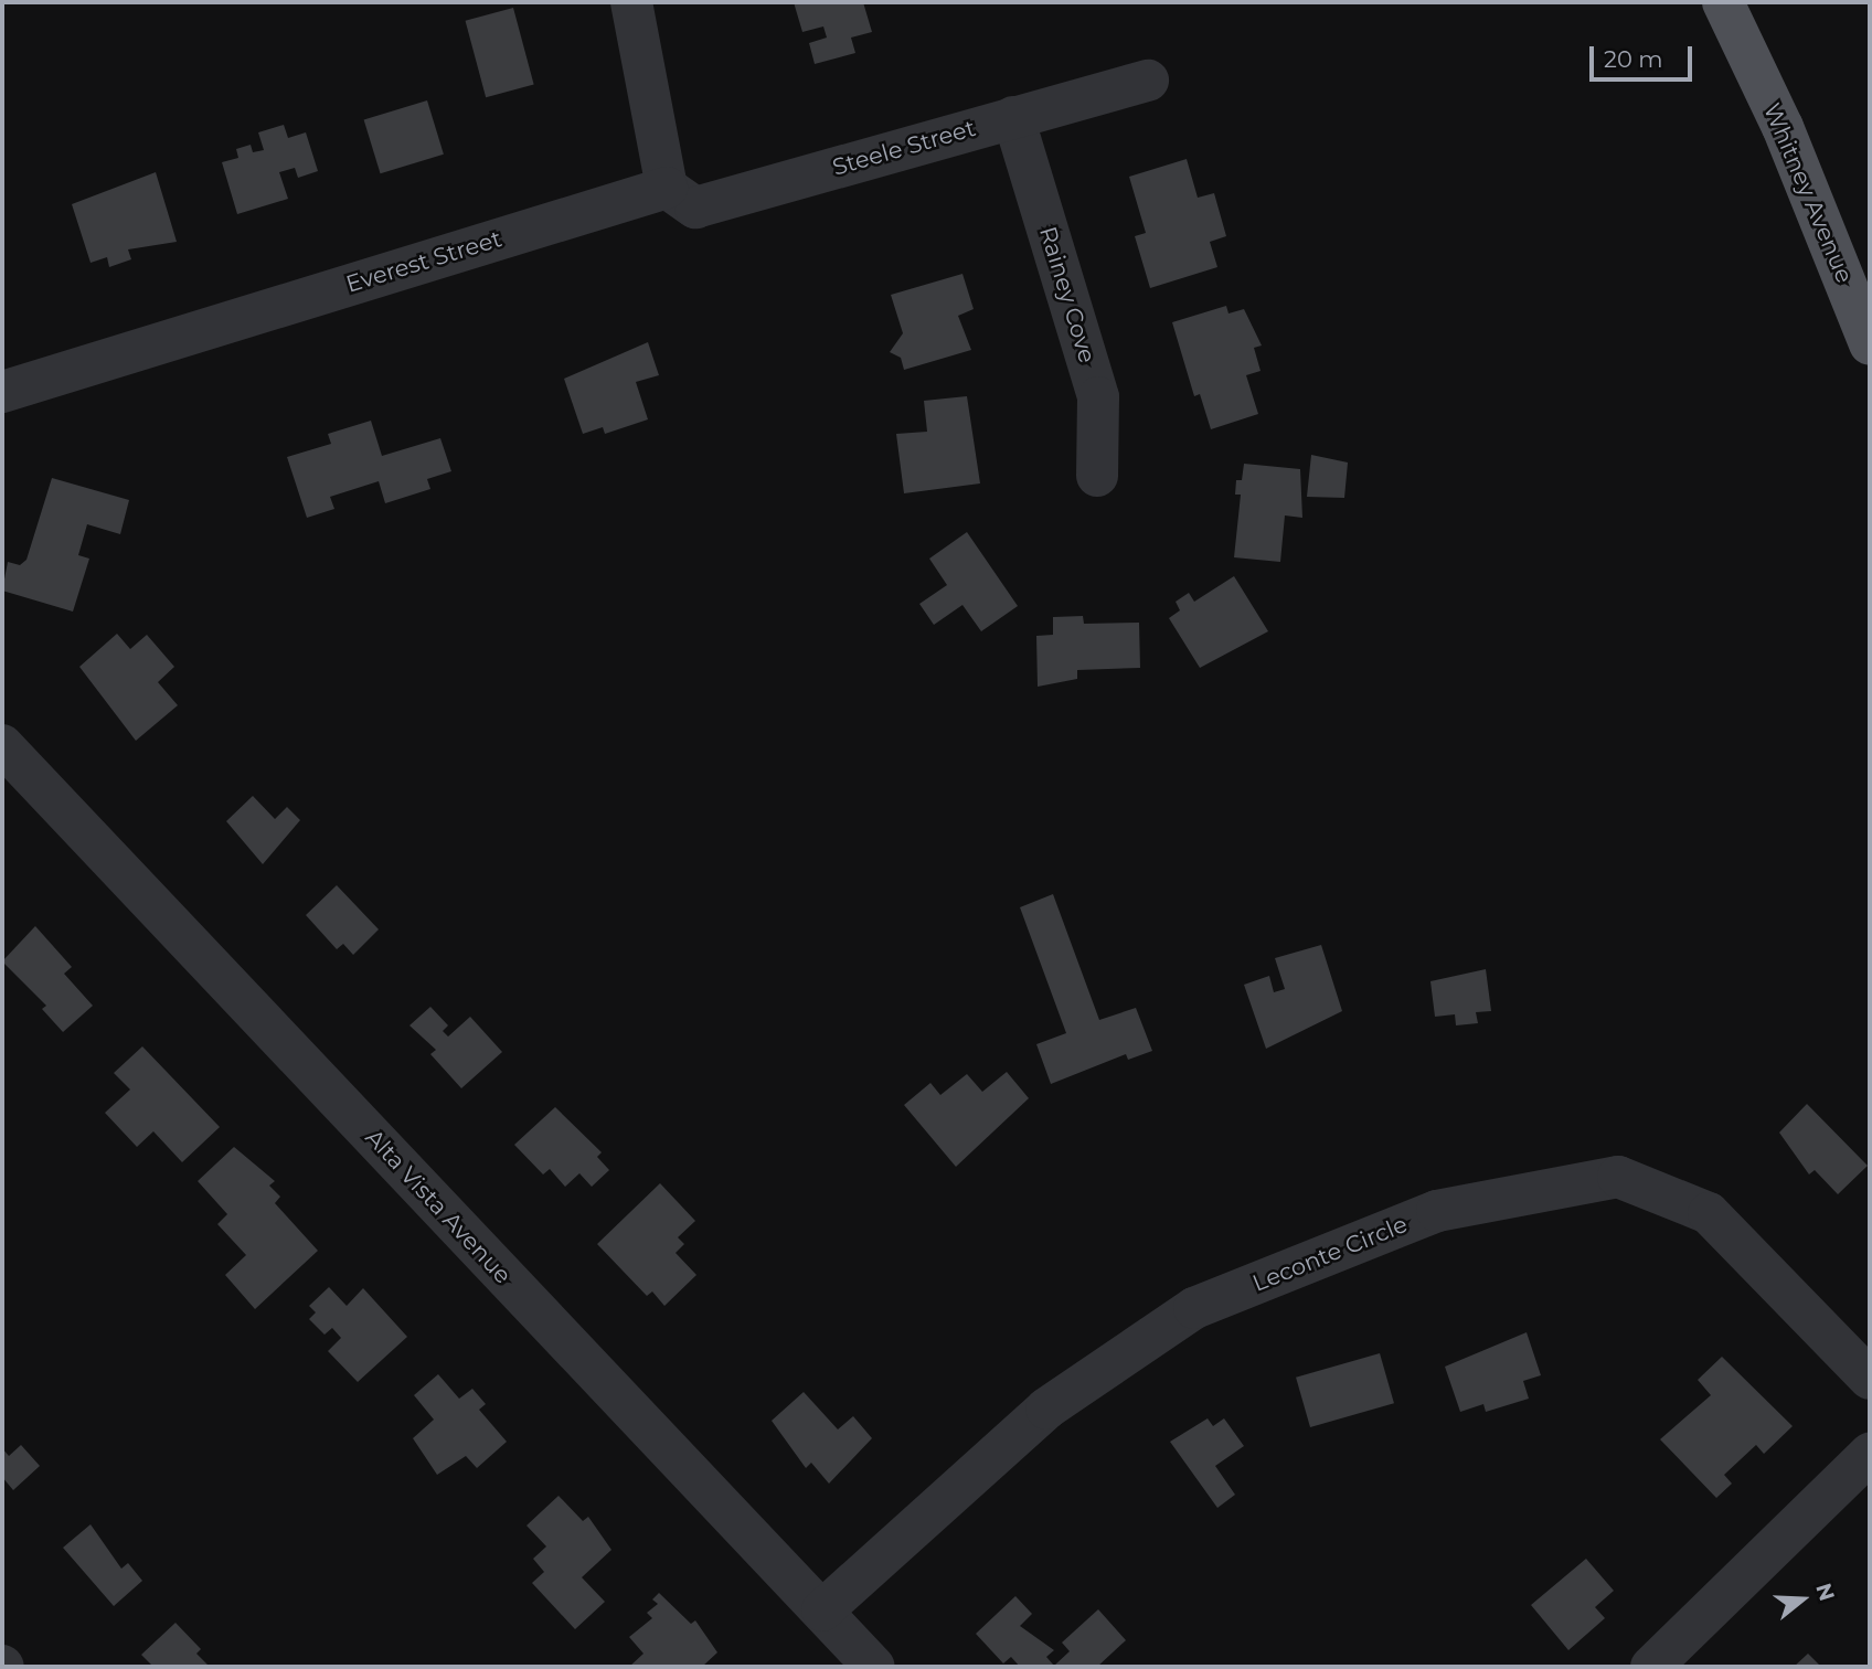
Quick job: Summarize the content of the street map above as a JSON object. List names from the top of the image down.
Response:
{
  "streets": {
    "main road": ["Whitney Avenue"],
    "street": [
      "Steele Street",
      "Everest Street",
      "Rainey Cove",
      "Alta Vista Avenue",
      "Leconte Circle"
    ]
  },
  "crossings": [
    ["Steele Street", "Everest Street"],
    ["Steele Street", "Rainey Cove"],
    ["Alta Vista Avenue", "Leconte Circle"]
  ],
  "scale_bar": "20 m",
  "north": "right"
}
